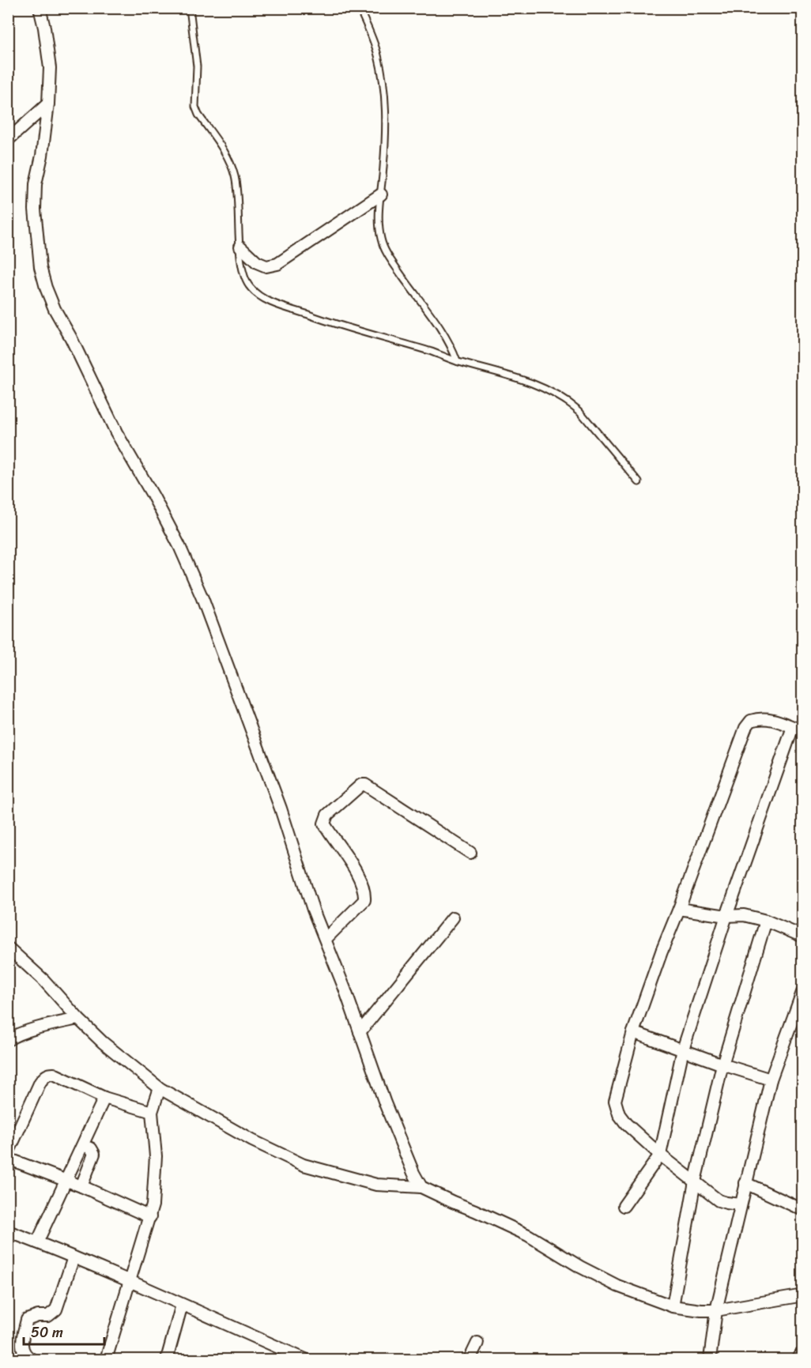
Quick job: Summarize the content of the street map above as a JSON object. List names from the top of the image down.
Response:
{
  "scale_bar": "50 m"
}
